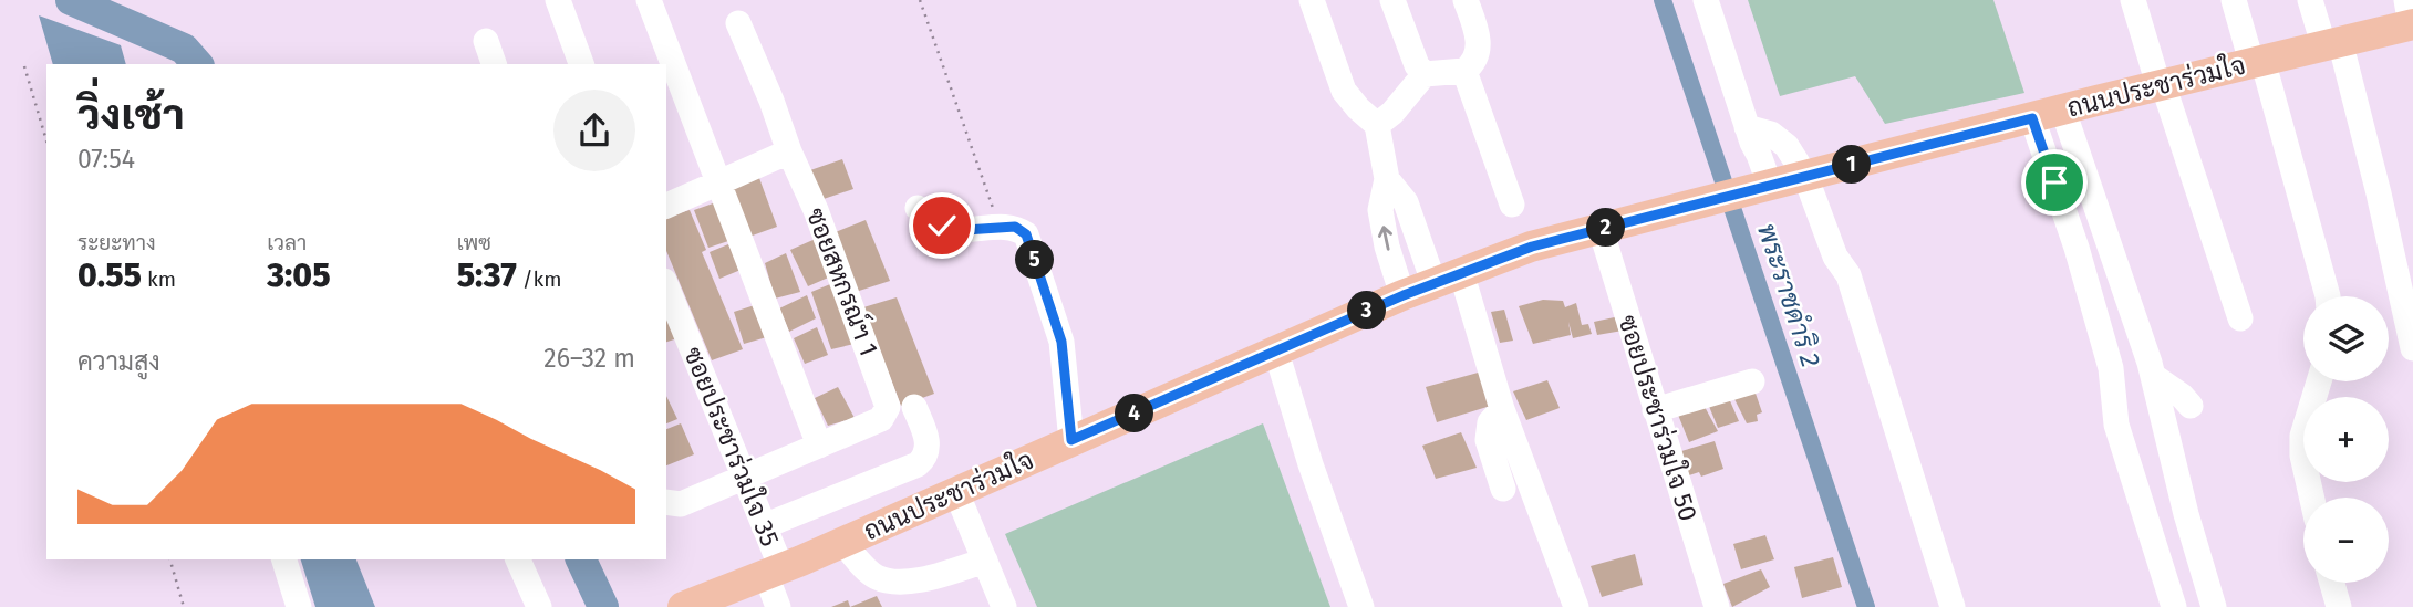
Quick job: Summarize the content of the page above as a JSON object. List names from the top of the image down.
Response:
{
  "streets": {
    "main road": ["ถนนประชาร่วมใจ"],
    "street": ["ซอยสหกรณ์ฯ 1", "ซอยประชาร่วมใจ 50", "ซอยประชาร่วมใจ 35"]
  },
  "crossings": [
    ["ถนนประชาร่วมใจ", "ซอยประชาร่วมใจ 50"],
    ["ถนนประชาร่วมใจ", "ซอยประชาร่วมใจ 35"]
  ],
  "water": ["พระราชดำริ 2"],
  "page": {
    "heading": ["วิ่งเช้า", "07:54"],
    "pins": [
      "1",
      "2",
      "5",
      "3",
      "4"
    ],
    "stats": [
      ["ระยะทาง", "0.55 km"],
      ["เวลา", "3:05"],
      ["เพซ", "5:37 /km"]
    ],
    "map_buttons": ["+", "−"],
    "chart": ["ความสูง", "26–32 m"]
  }
}
